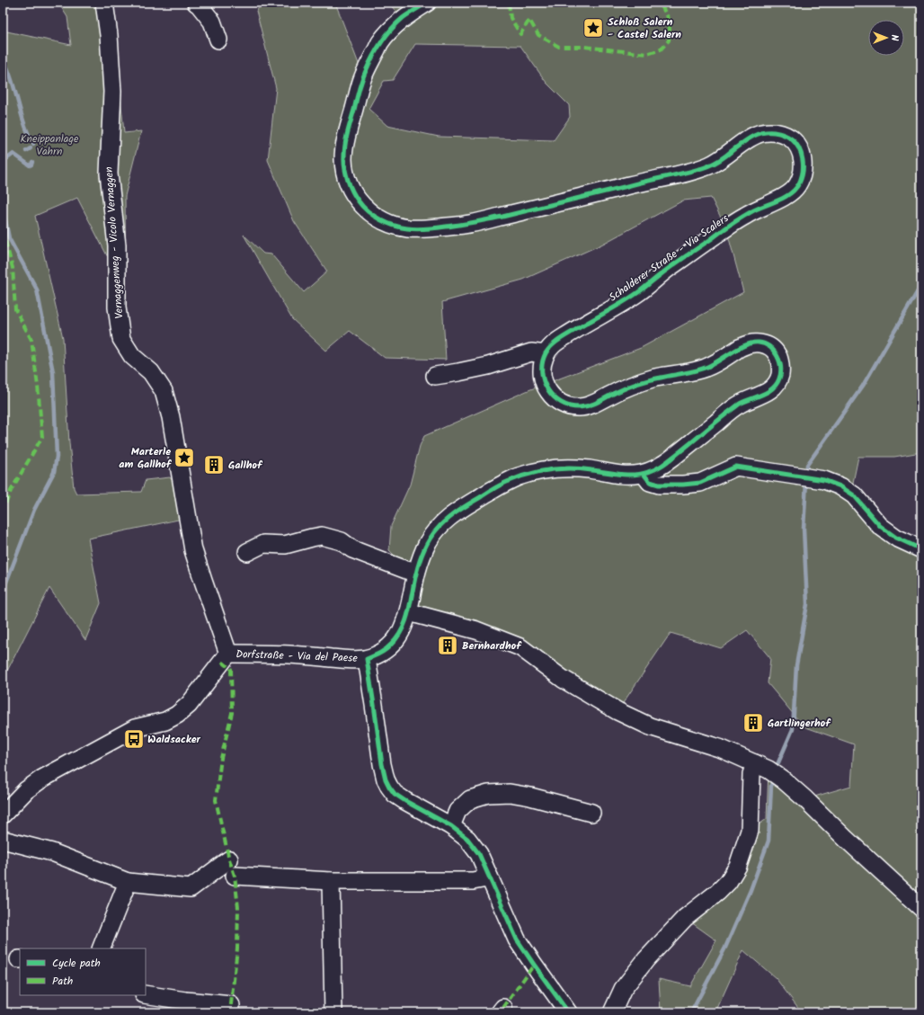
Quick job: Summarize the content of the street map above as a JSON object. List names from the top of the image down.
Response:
{
  "streets": {
    "street": ["Vernaggenweg - Vicolo Vernaggen", "Schalderer Straße - Via Scalers", "Dorfstraße - Via del Paese"]
  },
  "crossings": [
    ["Vernaggenweg - Vicolo Vernaggen", "Dorfstraße - Via del Paese"]
  ],
  "parks": ["Kneippanlage Vahrn"],
  "places": {
    "place": ["Schloß Salern - Castel Salern", "Marterle am Gallhof"],
    "building": ["Gallhof", "Bernhardhof", "Gartlingerhof"],
    "bus stop": ["Waldsacker"]
  },
  "legend": ["Cycle path", "Path"],
  "north": "right"
}
